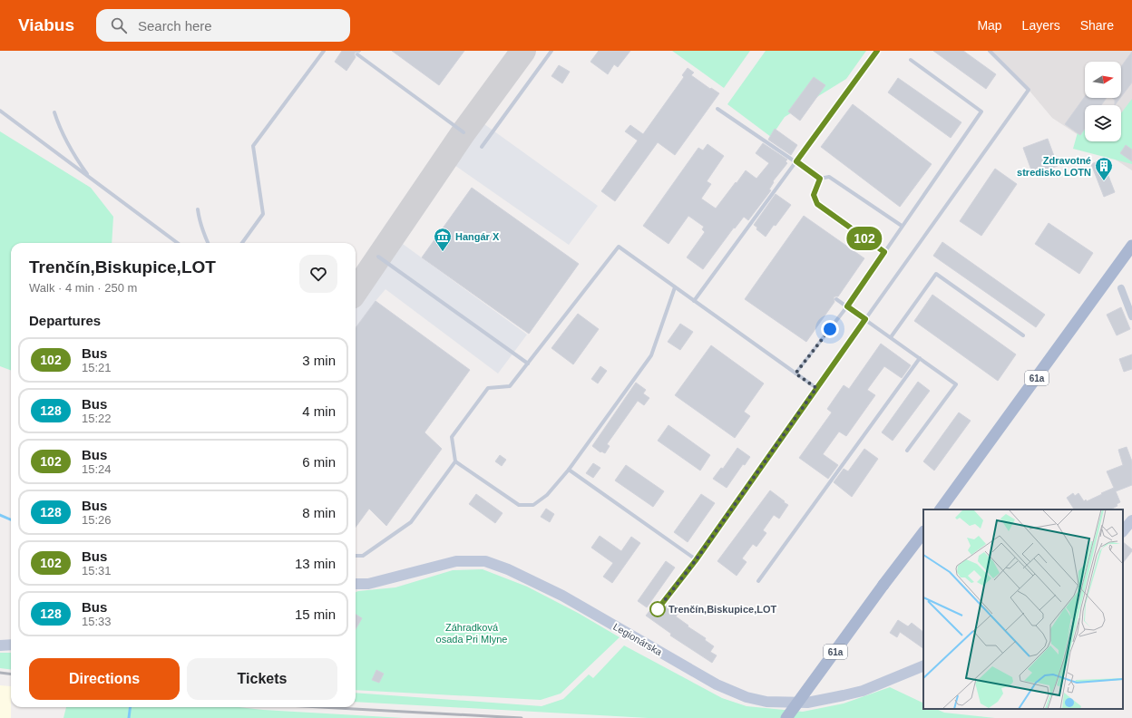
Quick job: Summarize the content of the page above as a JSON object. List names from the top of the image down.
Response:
{
  "streets": {
    "main road": ["61a"],
    "street": ["Legionárska"]
  },
  "parks": ["Záhradková osada Pri Mlyne"],
  "places": {
    "building": ["Zdravotné stredisko LOTN"],
    "museum": ["Hangár X"],
    "other": ["Trenčín,Biskupice,LOT"]
  },
  "lines": ["bus line 102"],
  "north": "right",
  "page": {
    "header": "Viabus",
    "search": "Search here",
    "nav": ["Map", "Layers", "Share"],
    "on_map": "102",
    "heading": [
      ["Trenčín,Biskupice,LOT", "Walk · 4 min · 250 m"],
      "Departures"
    ],
    "list": [
      {
        "mark": "102",
        "name": "Bus",
        "note": "15:21",
        "value": "3 min"
      },
      {
        "mark": "128",
        "name": "Bus",
        "note": "15:22",
        "value": "4 min"
      },
      {
        "mark": "102",
        "name": "Bus",
        "note": "15:24",
        "value": "6 min"
      },
      {
        "mark": "128",
        "name": "Bus",
        "note": "15:26",
        "value": "8 min"
      },
      {
        "mark": "102",
        "name": "Bus",
        "note": "15:31",
        "value": "13 min"
      },
      {
        "mark": "128",
        "name": "Bus",
        "note": "15:33",
        "value": "15 min"
      }
    ],
    "buttons": ["Directions", "Tickets"]
  }
}
